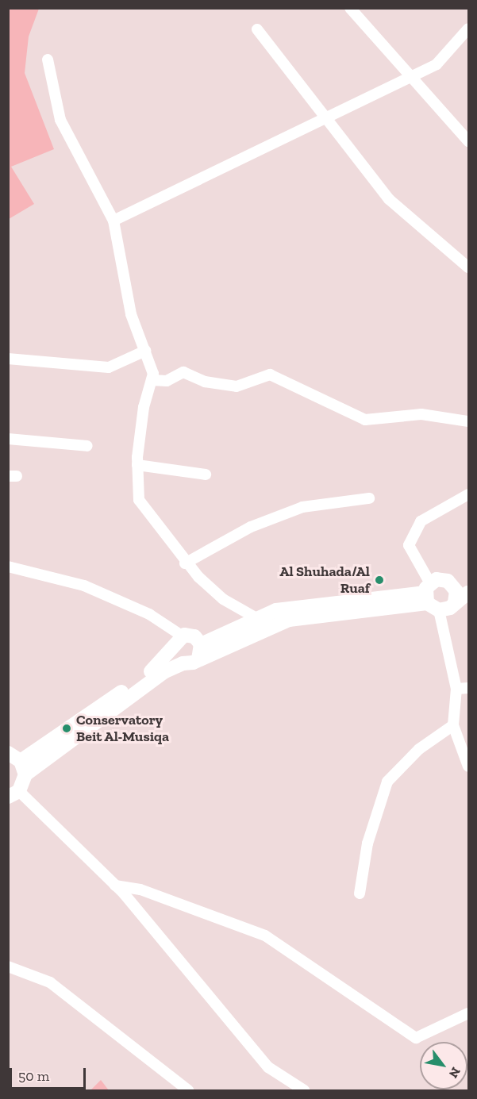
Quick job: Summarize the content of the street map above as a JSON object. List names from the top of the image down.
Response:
{
  "places": ["Al Shuhada/Al Ruaf", "Conservatory Beit Al-Musiqa"],
  "scale_bar": "50 m",
  "north": "bottom right"
}
